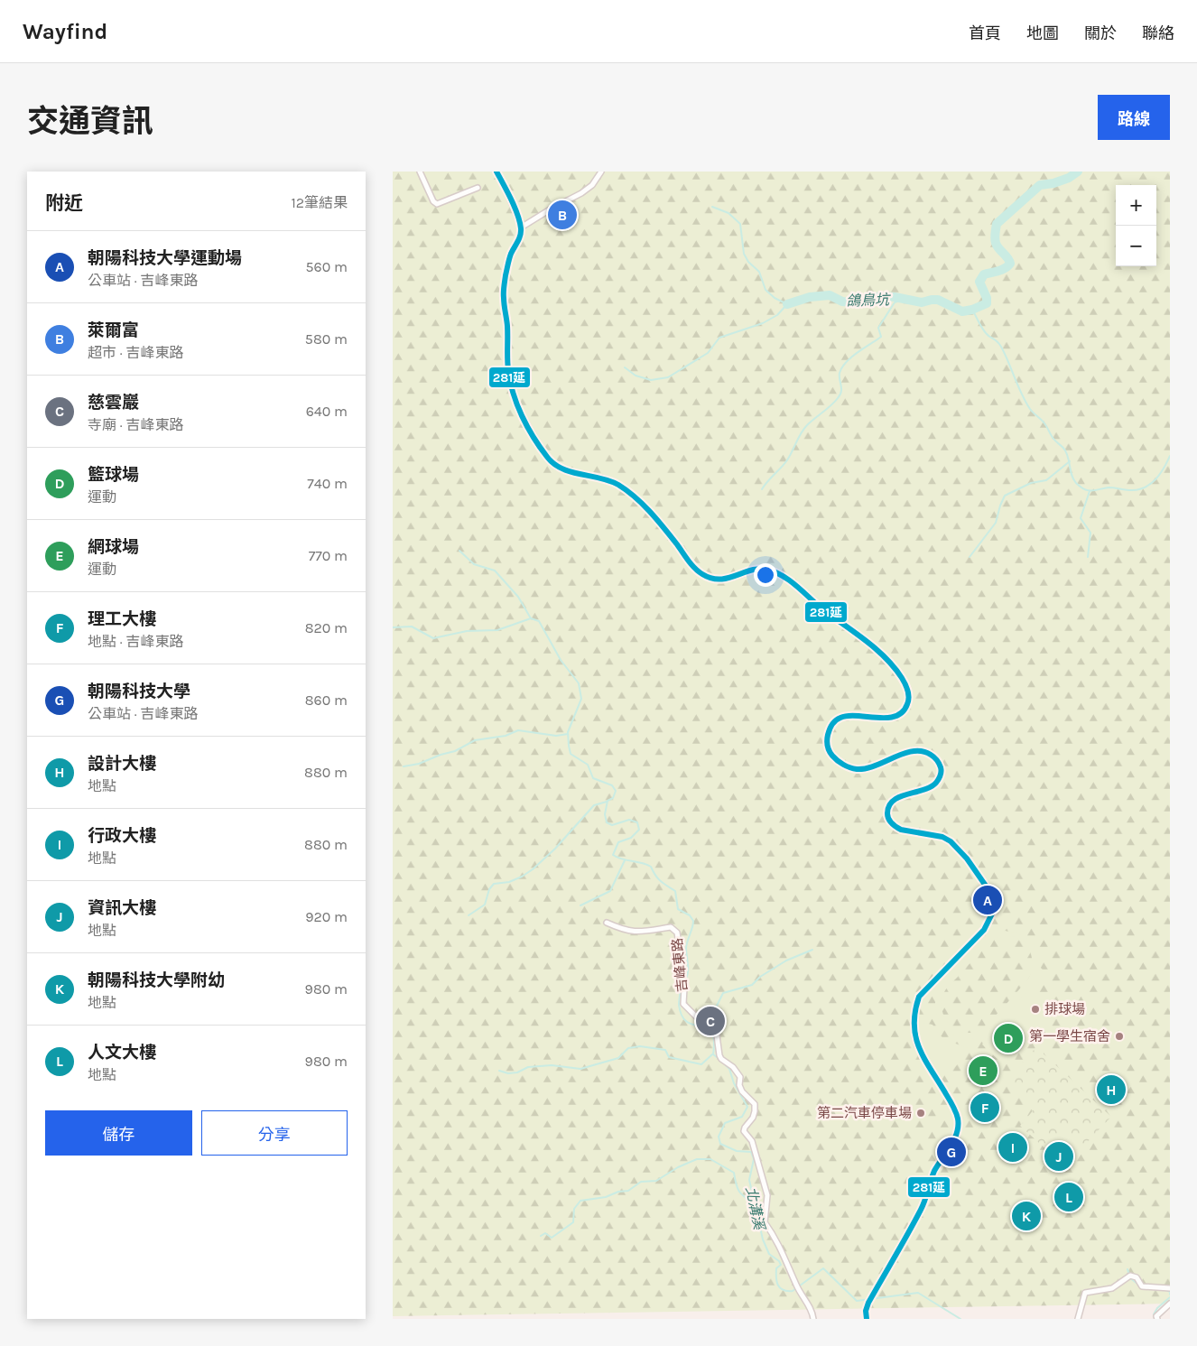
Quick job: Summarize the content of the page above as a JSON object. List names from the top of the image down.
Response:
{
  "streets": {
    "street": ["吉峰東路"]
  },
  "water": ["鴿鳥坑", "北溝溪"],
  "places": ["排球場", "第一學生宿舍", "第二汽車停車場"],
  "lines": ["transit line 281延"],
  "page": {
    "header": "Wayfind",
    "nav": [
      "首頁",
      "地圖",
      "關於",
      "聯絡"
    ],
    "title": "交通資訊",
    "buttons": [
      "路線",
      ["儲存", "分享"]
    ],
    "heading": ["附近", "12筆結果"],
    "map_buttons": ["+", "−"],
    "pins": [
      "B",
      "A",
      "C",
      "D",
      "E",
      "H",
      "F",
      "I",
      "G",
      "J",
      "L",
      "K"
    ],
    "list": [
      {
        "mark": "A",
        "name": "朝陽科技大學運動場",
        "note": "公車站 · 吉峰東路",
        "value": "560 m"
      },
      {
        "mark": "B",
        "name": "萊爾富",
        "note": "超市 · 吉峰東路",
        "value": "580 m"
      },
      {
        "mark": "C",
        "name": "慈雲巖",
        "note": "寺廟 · 吉峰東路",
        "value": "640 m"
      },
      {
        "mark": "D",
        "name": "籃球場",
        "note": "運動",
        "value": "740 m"
      },
      {
        "mark": "E",
        "name": "網球場",
        "note": "運動",
        "value": "770 m"
      },
      {
        "mark": "F",
        "name": "理工大樓",
        "note": "地點 · 吉峰東路",
        "value": "820 m"
      },
      {
        "mark": "G",
        "name": "朝陽科技大學",
        "note": "公車站 · 吉峰東路",
        "value": "860 m"
      },
      {
        "mark": "H",
        "name": "設計大樓",
        "note": "地點",
        "value": "880 m"
      },
      {
        "mark": "I",
        "name": "行政大樓",
        "note": "地點",
        "value": "880 m"
      },
      {
        "mark": "J",
        "name": "資訊大樓",
        "note": "地點",
        "value": "920 m"
      },
      {
        "mark": "K",
        "name": "朝陽科技大學附幼",
        "note": "地點",
        "value": "980 m"
      },
      {
        "mark": "L",
        "name": "人文大樓",
        "note": "地點",
        "value": "980 m"
      }
    ]
  }
}
